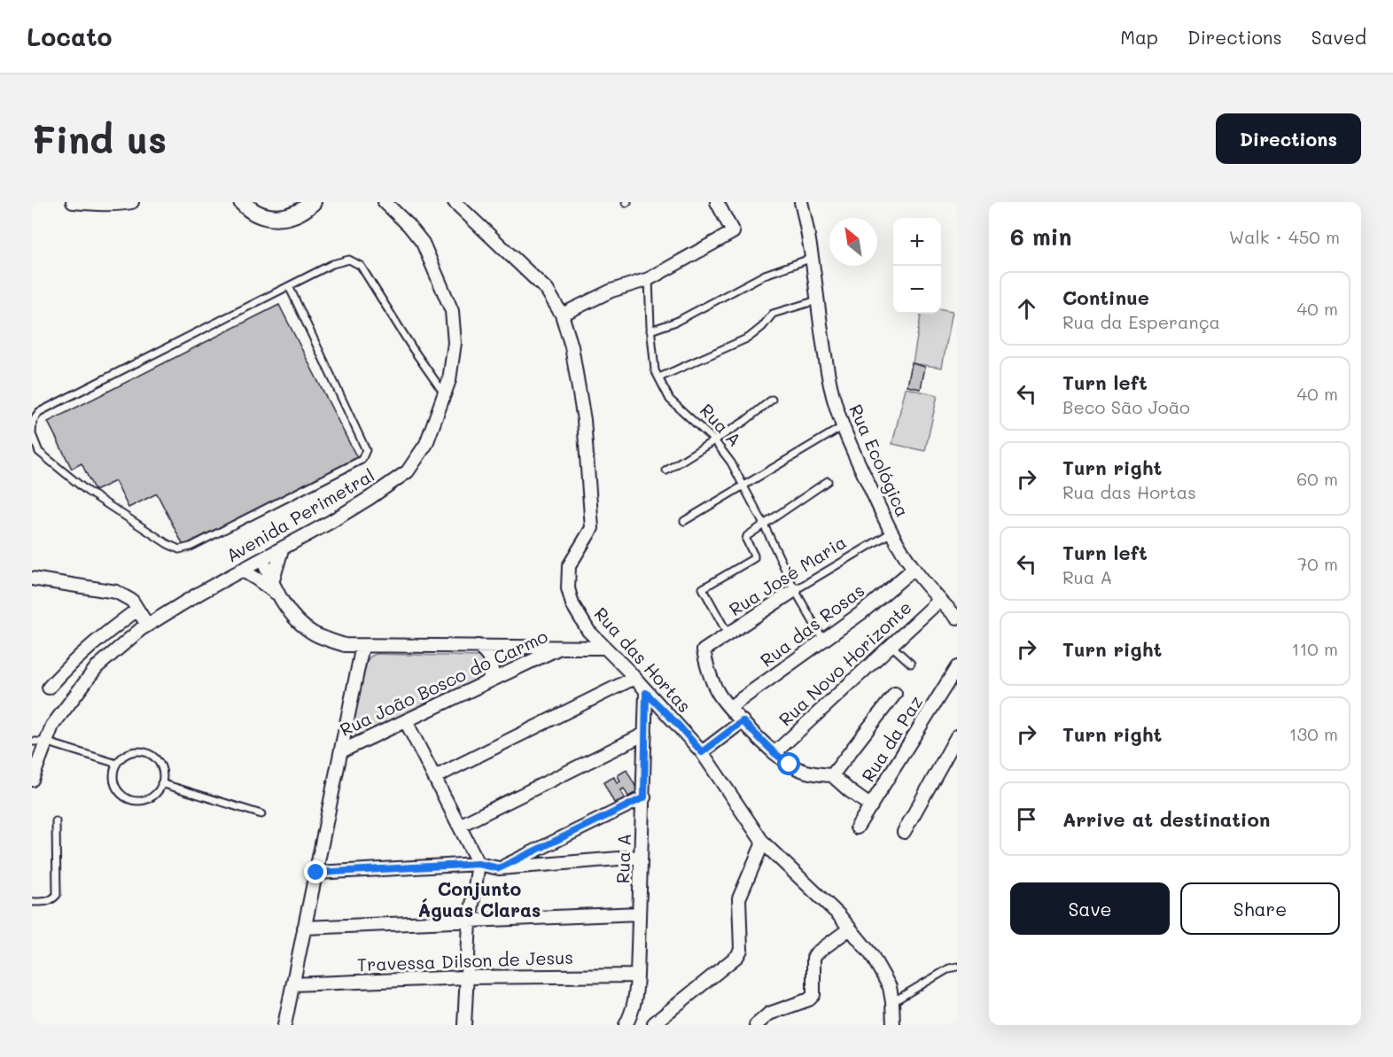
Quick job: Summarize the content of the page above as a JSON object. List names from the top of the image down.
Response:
{
  "streets": {
    "street": [
      "Rua A",
      "Rua Ecológica",
      "Avenida Perimetral",
      "Rua José Maria",
      "Rua das Rosas",
      "Rua das Hortas",
      "Rua Novo Horizonte",
      "Rua João Bosco do Carmo",
      "Rua da Paz",
      "Travessa Dilson de Jesus"
    ]
  },
  "crossings": [
    ["Rua A", "Rua José Maria"],
    ["Rua A", "Rua das Rosas"],
    ["Rua A", "Rua das Hortas"],
    ["Rua A", "Travessa Dilson de Jesus"],
    ["Rua Ecológica", "Rua José Maria"],
    ["Rua Ecológica", "Rua das Rosas"],
    ["Rua Ecológica", "Rua Novo Horizonte"],
    ["Rua José Maria", "Rua das Rosas"]
  ],
  "districts": ["Conjunto Águas Claras"],
  "north": "top left",
  "page": {
    "header": "Locato",
    "nav": ["Map", "Directions", "Saved"],
    "buttons": [
      "Directions",
      ["Save", "Share"]
    ],
    "title": "Find us",
    "heading": ["6 min", "Walk · 450 m"],
    "map_buttons": ["+", "−"],
    "list": [
      ["Continue", "Rua da Esperança", "40 m"],
      ["Turn left", "Beco São João", "40 m"],
      ["Turn right", "Rua das Hortas", "60 m"],
      ["Turn left", "Rua A", "70 m"],
      ["Turn right", "110 m"],
      ["Turn right", "130 m"],
      "Arrive at destination"
    ]
  }
}
